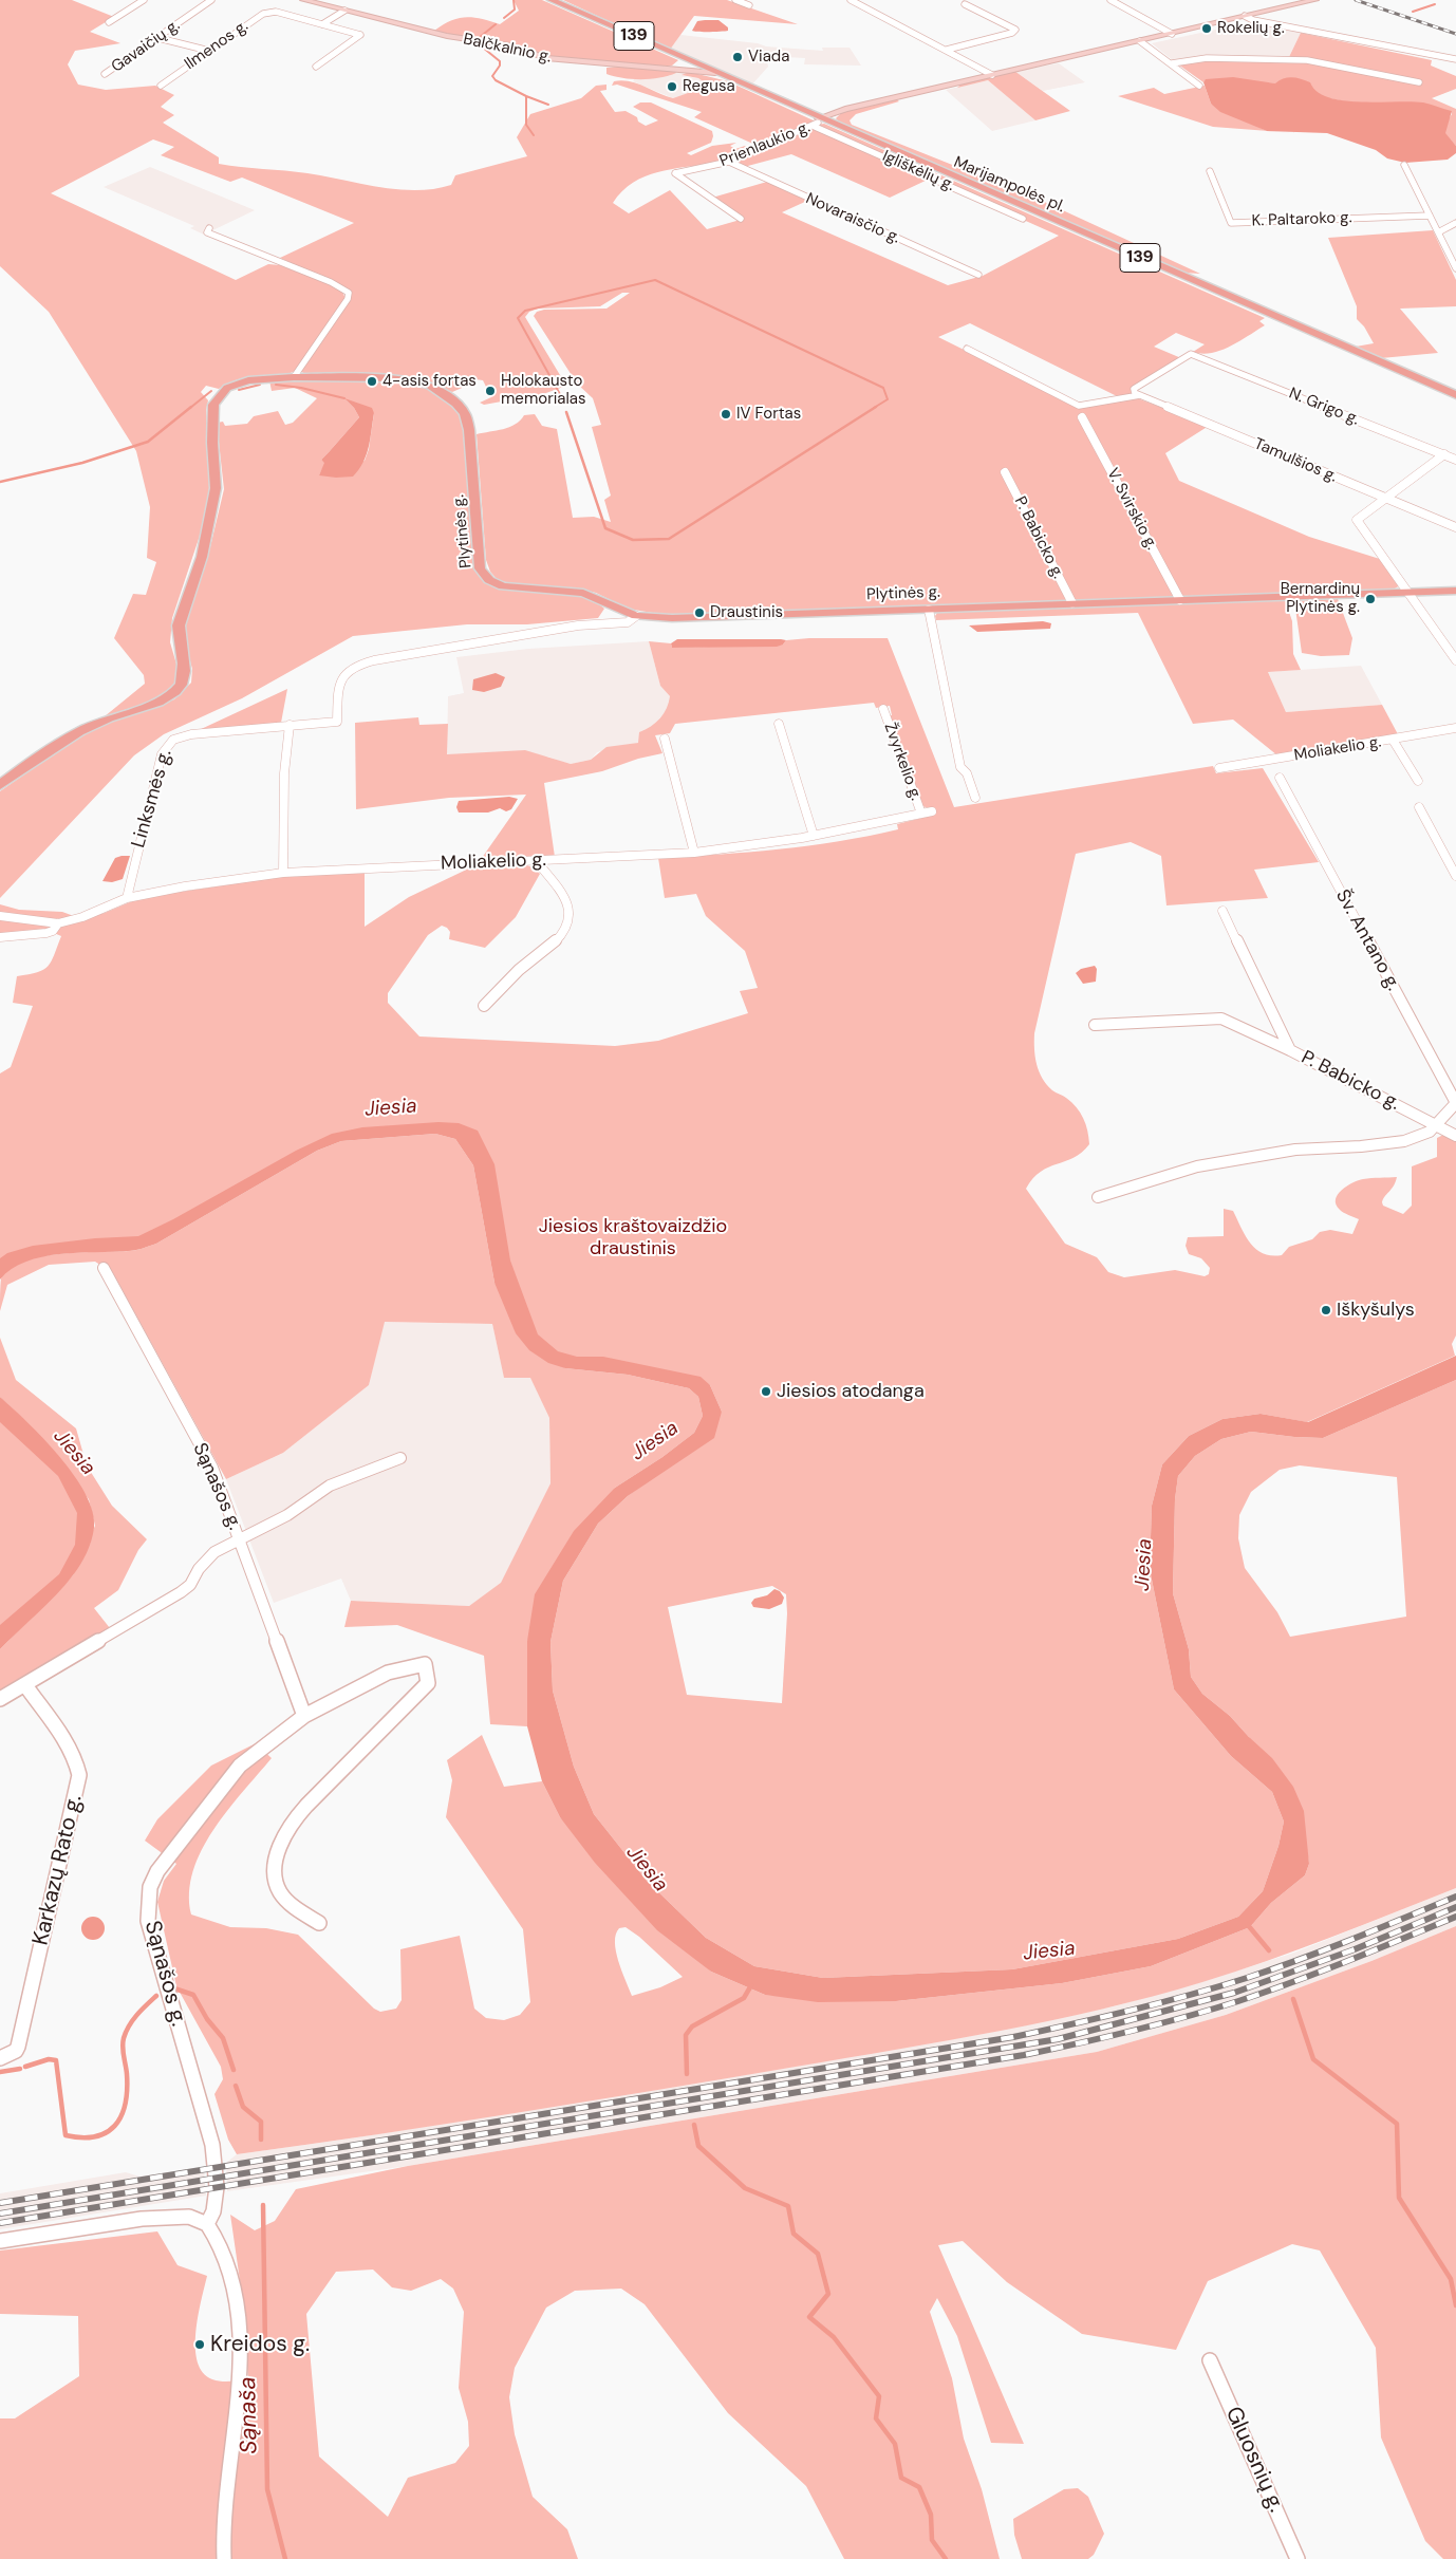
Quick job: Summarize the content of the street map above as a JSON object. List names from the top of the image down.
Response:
{
  "streets": {
    "main road": [
      "139",
      "Balčkalnio g.",
      "Marijampolės pl.",
      "Plytinės g."
    ],
    "street": [
      "Ilmenos g.",
      "Gavaičių g.",
      "Prienlaukio g.",
      "Igliškėlių g.",
      "Novaraisčio g.",
      "K. Paltaroko g.",
      "N. Grigo g.",
      "Tamulšios g.",
      "V. Svirskio g.",
      "P. Babicko g.",
      "Moliakelio g.",
      "Žvyrkelio g.",
      "Linksmės g.",
      "Šv. Antano g.",
      "Sąnašos g.",
      "Karkazų Rato g.",
      "Gluosnių g."
    ]
  },
  "crossings": [
    ["Balčkalnio g.", "Marijampolės pl."],
    ["Prienlaukio g.", "Igliškėlių g."],
    ["Prienlaukio g.", "Marijampolės pl."],
    ["Prienlaukio g.", "Novaraisčio g."],
    ["Igliškėlių g.", "Marijampolės pl."],
    ["N. Grigo g.", "Tamulšios g."],
    ["V. Svirskio g.", "Plytinės g."],
    ["Plytinės g.", "P. Babicko g."],
    ["Plytinės g.", "Linksmės g."],
    ["Moliakelio g.", "Žvyrkelio g."],
    ["Moliakelio g.", "Linksmės g."]
  ],
  "water": ["Jiesia", "Sąnaša"],
  "parks": ["Jiesios kraštovaizdžio draustinis"],
  "places": [
    "Rokelių g.",
    "Viada",
    "Regusa",
    "4-asis fortas",
    "Holokausto memorialas",
    "IV Fortas",
    "Bernardinų Plytinės g.",
    "Draustinis",
    "Iškyšulys",
    "Jiesios atodanga",
    "Kreidos g."
  ]
}
